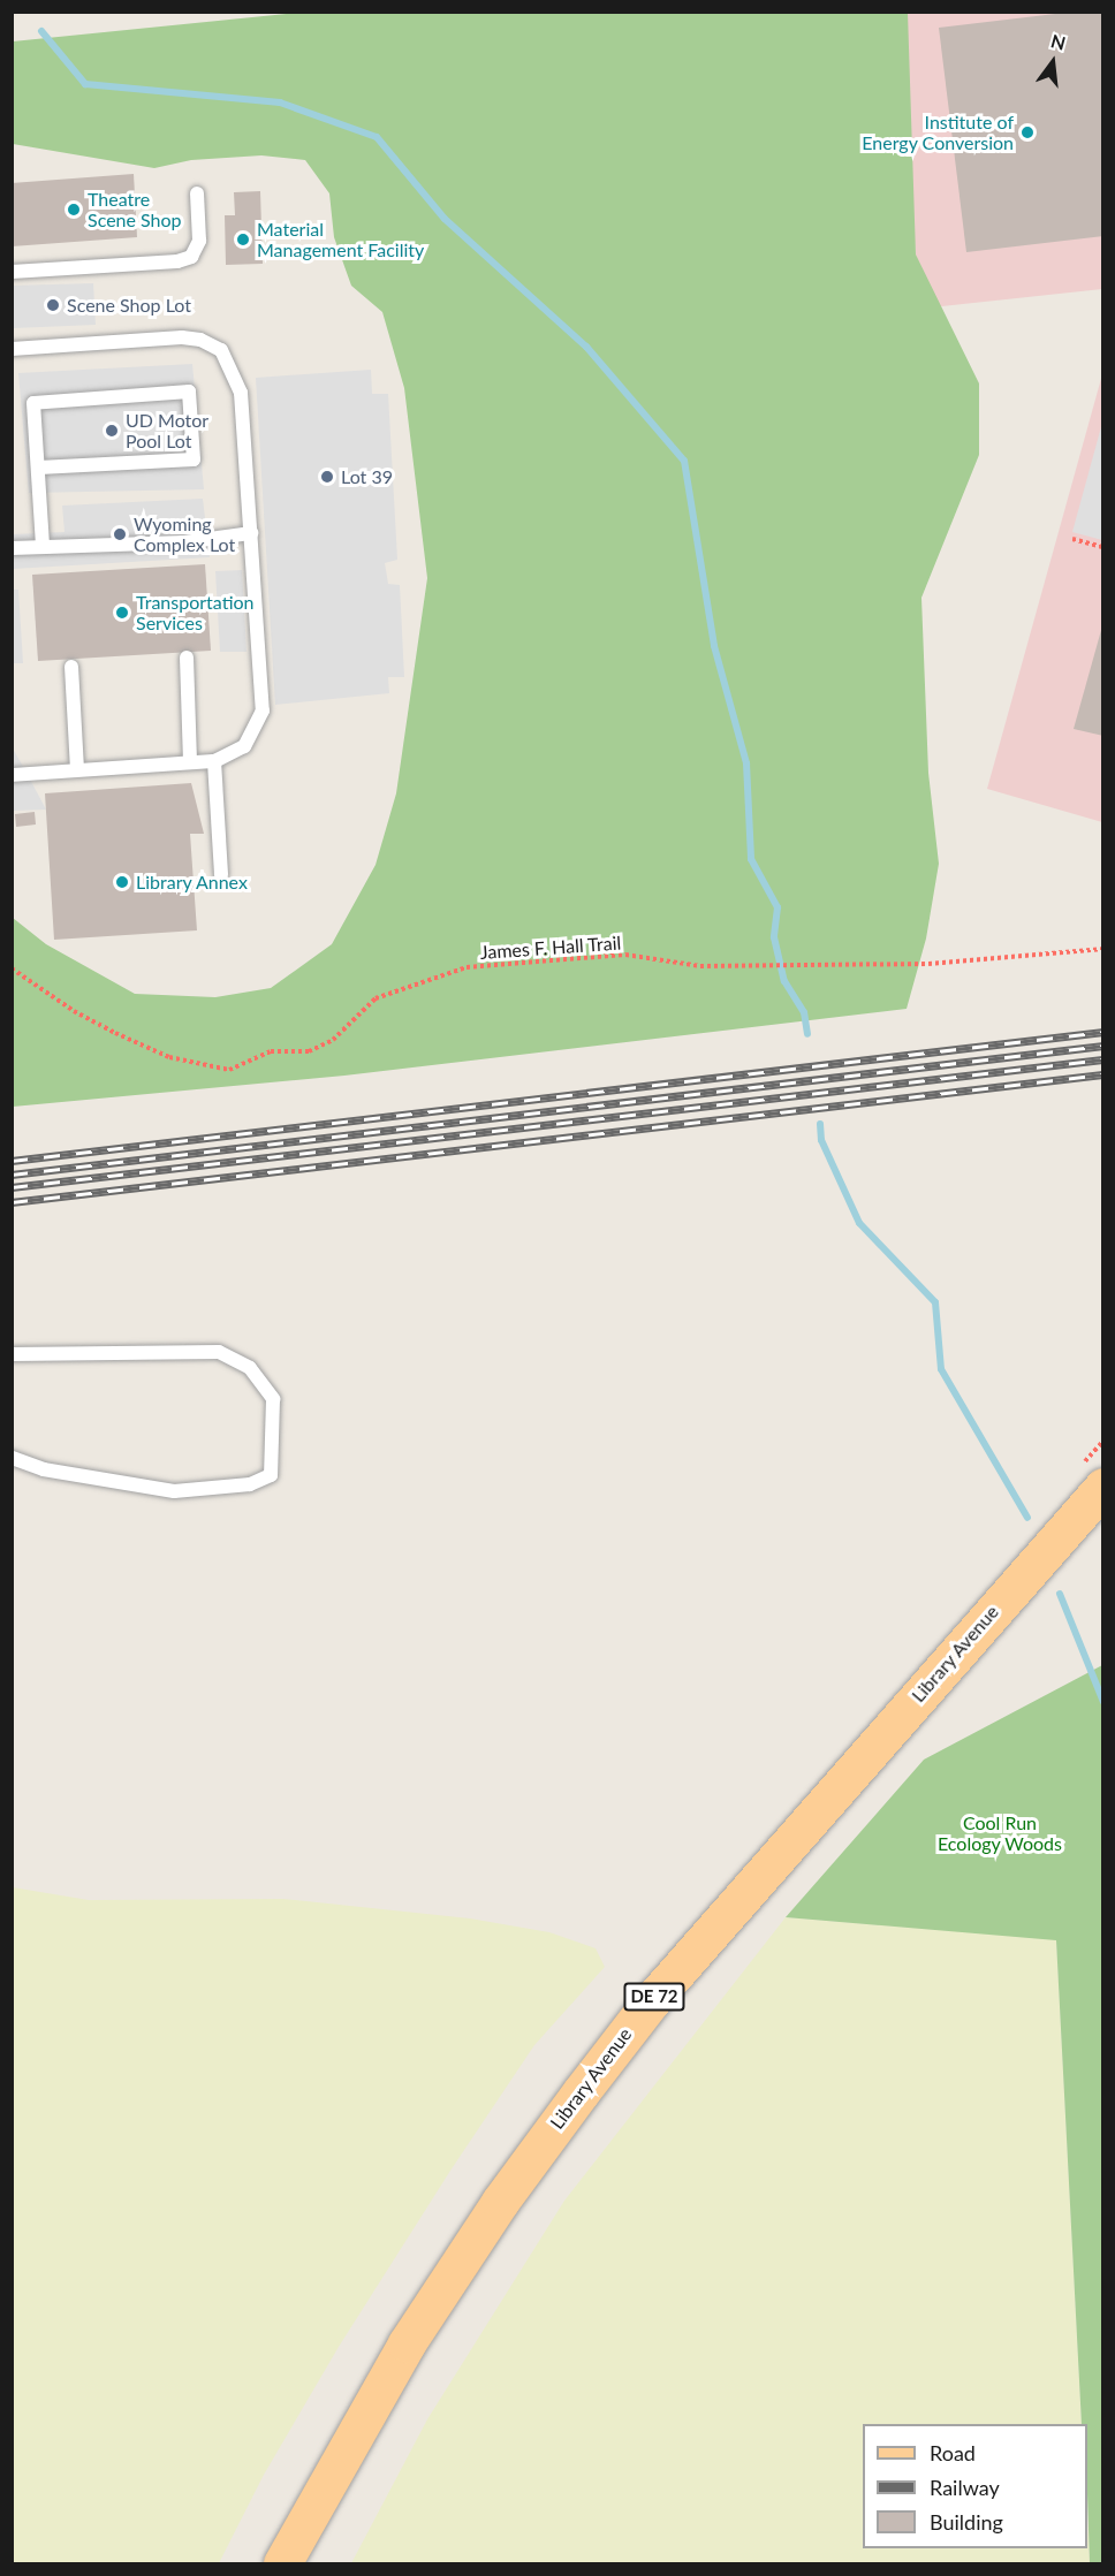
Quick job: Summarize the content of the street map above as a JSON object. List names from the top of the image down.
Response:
{
  "streets": {
    "main road": ["Library Avenue", "DE 72"],
    "path": ["James F. Hall Trail"]
  },
  "parks": ["Cool Run Ecology Woods"],
  "places": [
    "Institute of Energy Conversion",
    "Theatre Scene Shop",
    "Material Management Facility",
    "Scene Shop Lot",
    "UD Motor Pool Lot",
    "Lot 39",
    "Wyoming Complex Lot",
    "Transportation Services",
    "Library Annex"
  ],
  "legend": ["Road", "Railway", "Building"],
  "north": "top"
}
